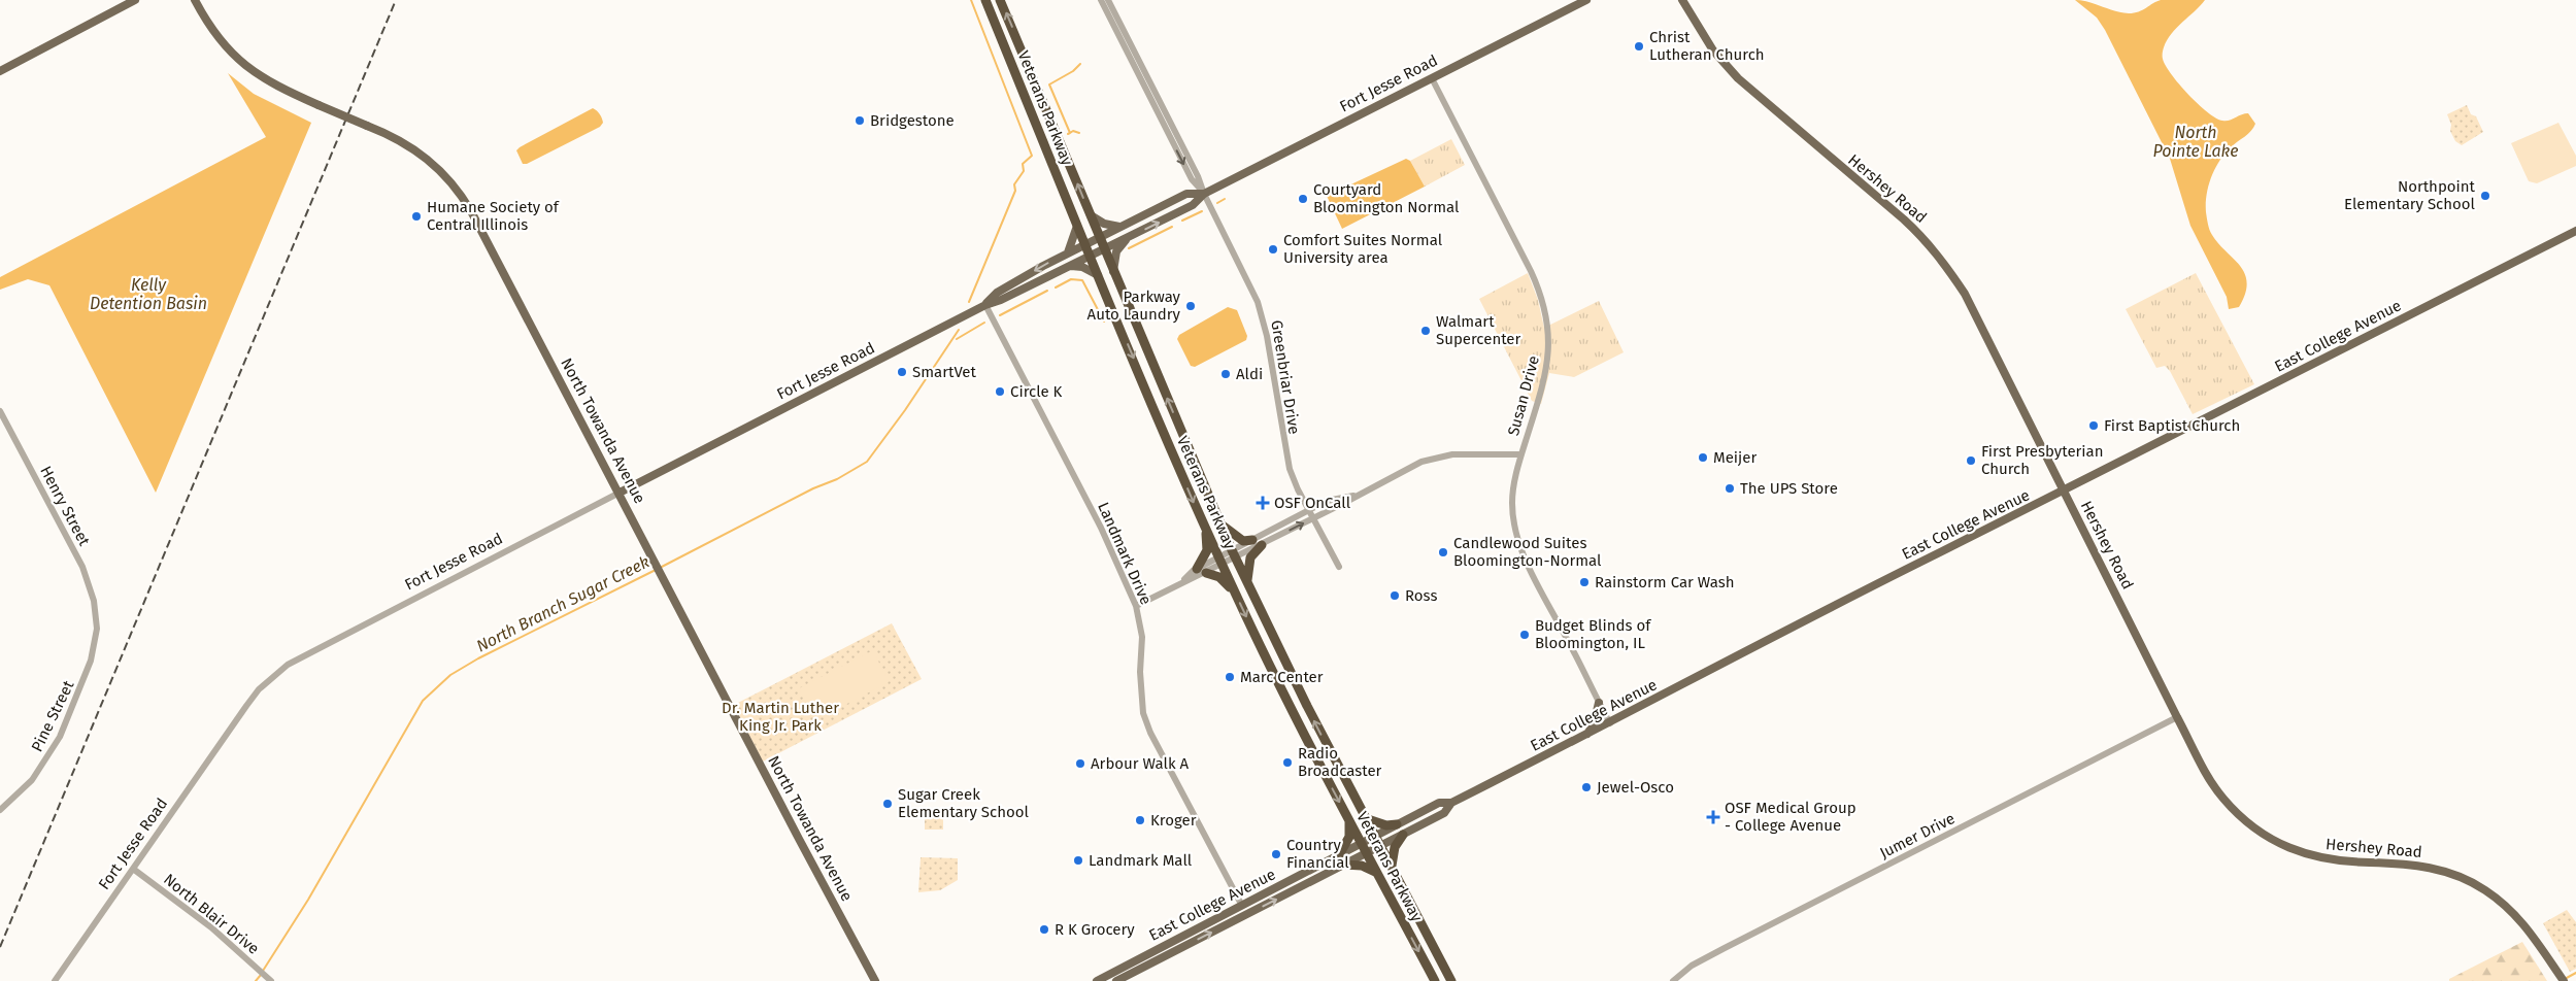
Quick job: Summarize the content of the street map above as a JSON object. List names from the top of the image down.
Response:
{
  "streets": {
    "highway": ["Veterans Parkway"],
    "main road": [
      "Fort Jesse Road",
      "Hershey Road",
      "East College Avenue",
      "North Towanda Avenue"
    ],
    "street": [
      "Greenbriar Drive",
      "Susan Drive",
      "Henry Street",
      "Landmark Drive",
      "Pine Street",
      "Jumer Drive",
      "North Blair Drive"
    ]
  },
  "crossings": [
    ["Fort Jesse Road", "Veterans Parkway"],
    ["Fort Jesse Road", "Greenbriar Drive"],
    ["Fort Jesse Road", "Susan Drive"],
    ["Fort Jesse Road", "North Towanda Avenue"],
    ["Fort Jesse Road", "Landmark Drive"],
    ["Fort Jesse Road", "North Blair Drive"],
    ["Veterans Parkway", "East College Avenue"],
    ["Hershey Road", "East College Avenue"],
    ["Hershey Road", "Jumer Drive"],
    ["East College Avenue", "Susan Drive"],
    ["East College Avenue", "Landmark Drive"],
    ["Henry Street", "Pine Street"]
  ],
  "water": ["North Pointe Lake", "Kelly Detention Basin", "North Branch Sugar Creek"],
  "parks": ["Dr. Martin Luther King Jr. Park"],
  "places": {
    "other": [
      "Christ Lutheran Church",
      "Bridgestone",
      "Northpoint Elementary School",
      "Courtyard Bloomington Normal",
      "Humane Society of Central Illinois",
      "Comfort Suites Normal University area",
      "Parkway Auto Laundry",
      "Walmart Supercenter",
      "SmartVet",
      "Aldi",
      "Circle K",
      "First Baptist Church",
      "Meijer",
      "First Presbyterian Church",
      "The UPS Store",
      "Candlewood Suites Bloomington-Normal",
      "Rainstorm Car Wash",
      "Ross",
      "Budget Blinds of Bloomington, IL",
      "Marc Center",
      "Radio Broadcaster",
      "Arbour Walk A",
      "Jewel-Osco",
      "Sugar Creek Elementary School",
      "Kroger",
      "Country Financial",
      "Landmark Mall",
      "R K Grocery"
    ],
    "health": ["OSF OnCall", "OSF Medical Group - College Avenue"]
  }
}
